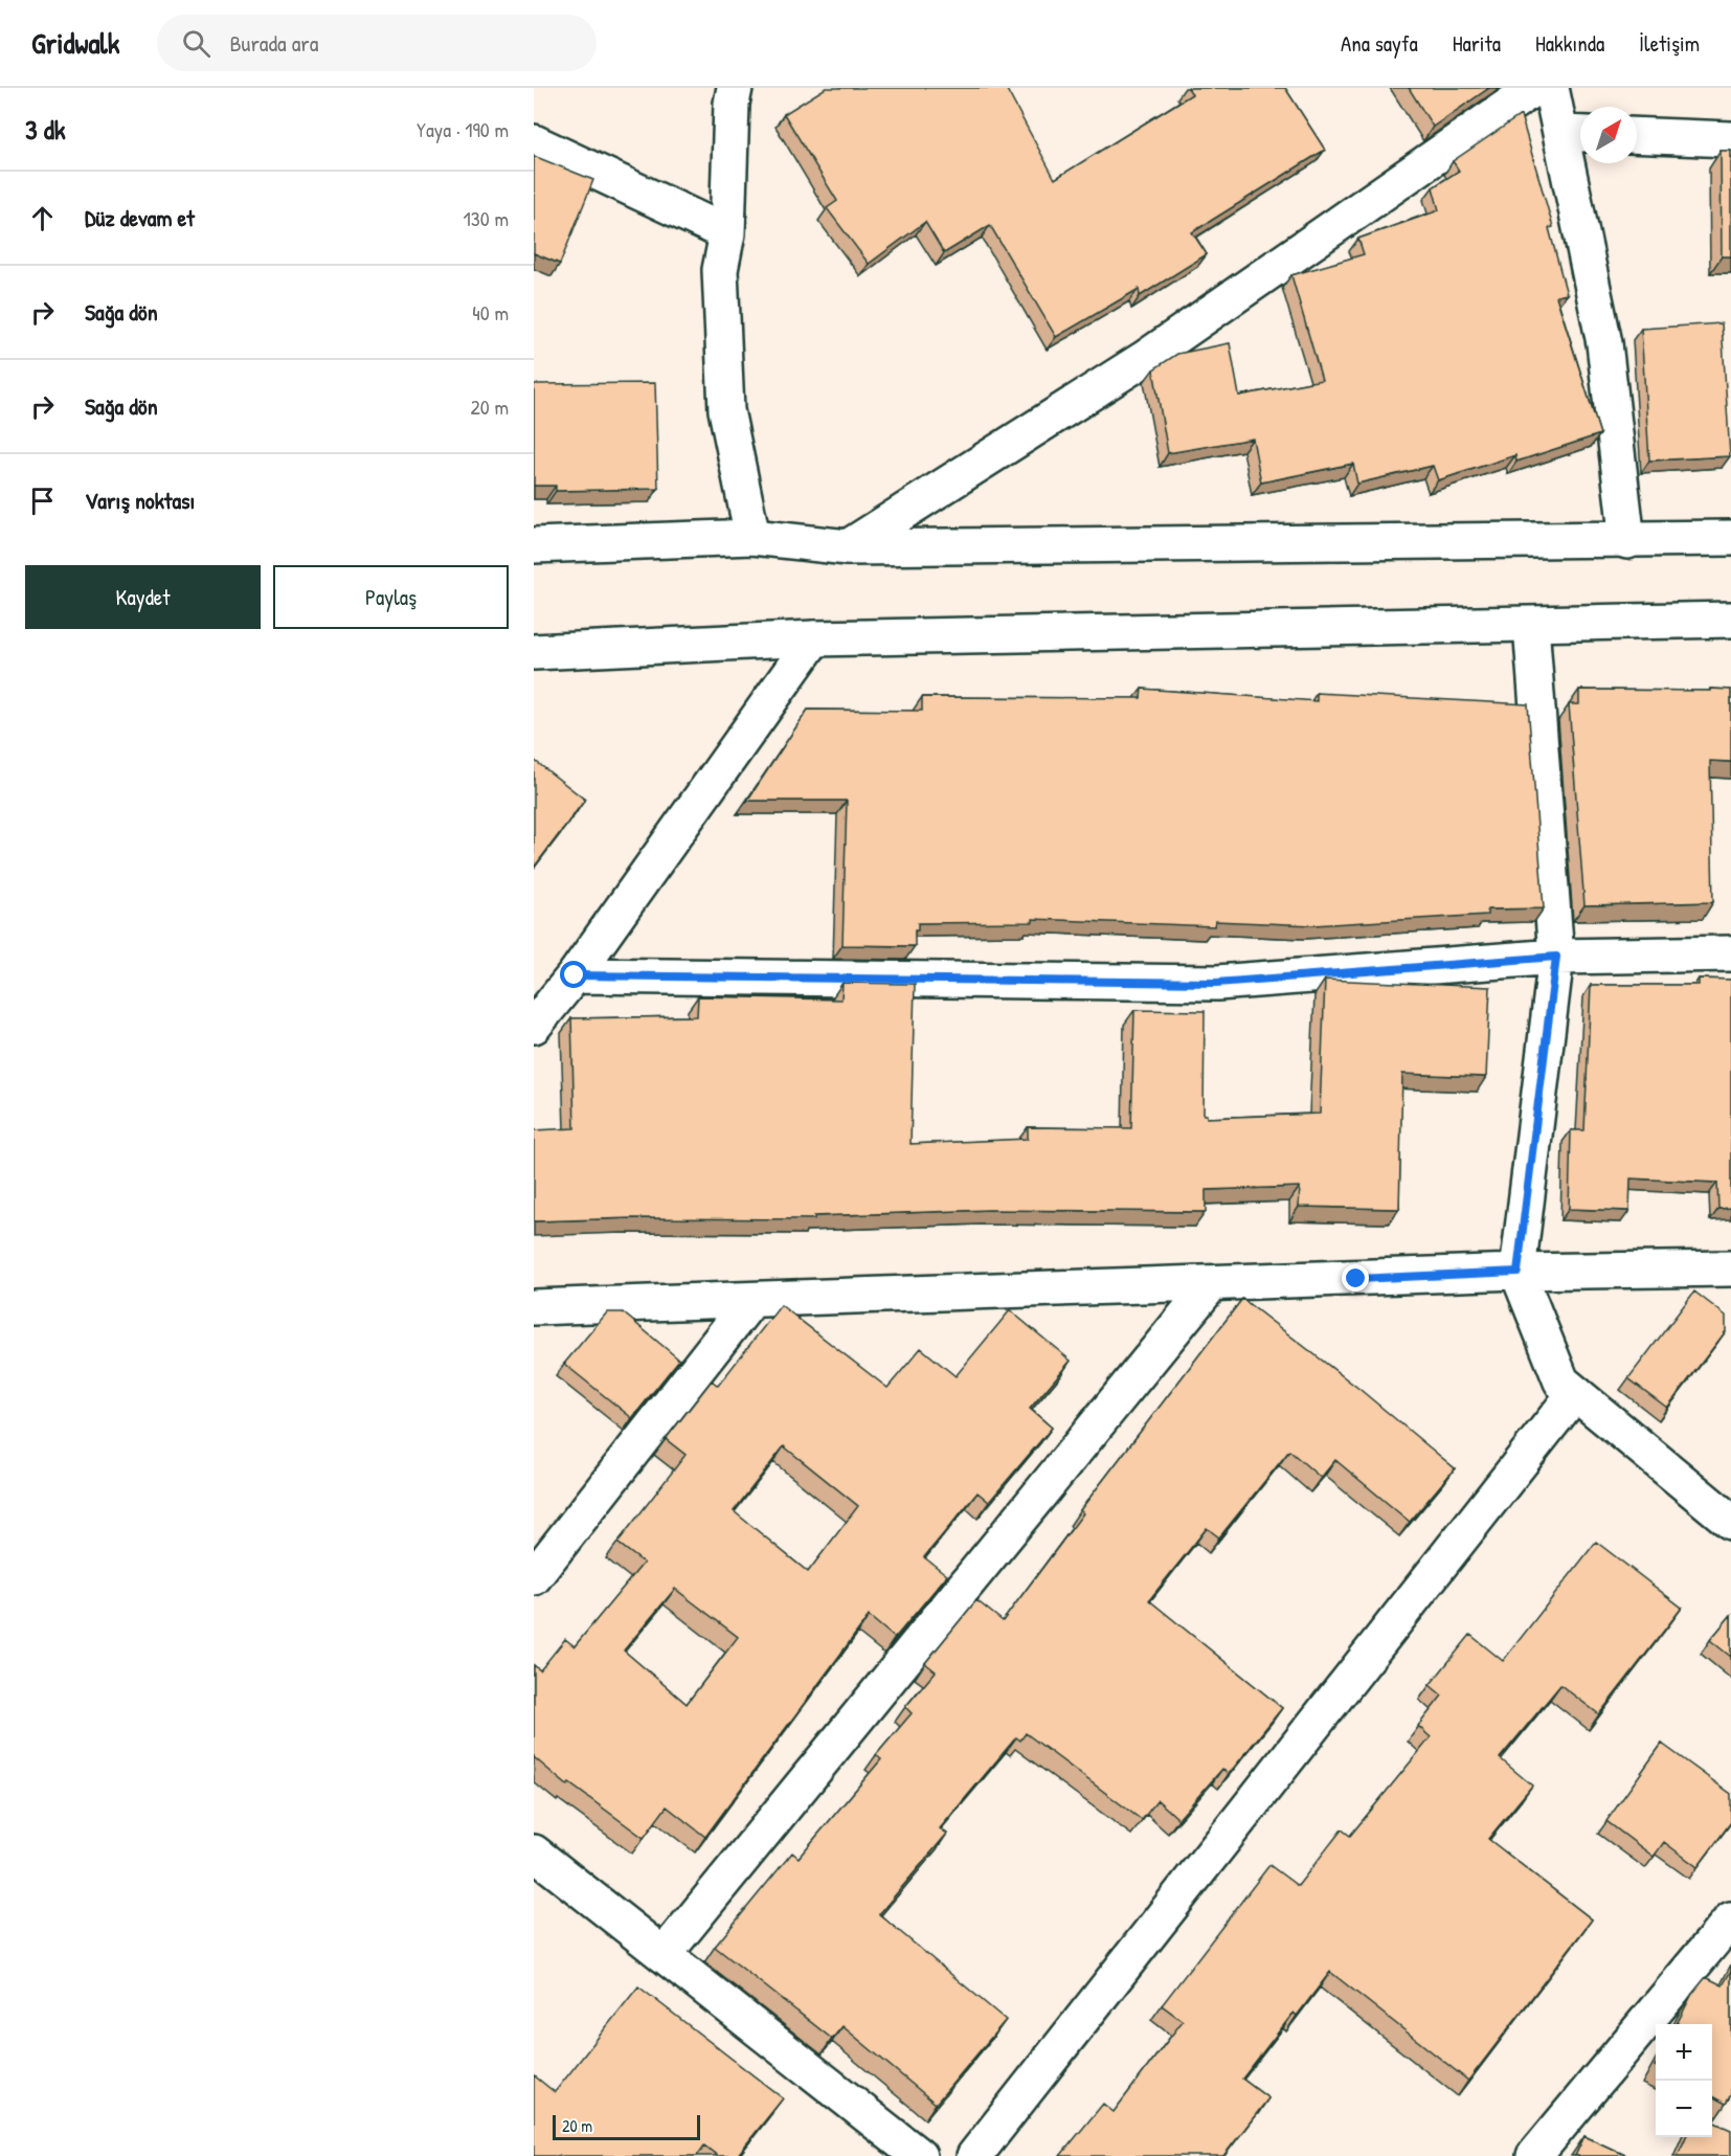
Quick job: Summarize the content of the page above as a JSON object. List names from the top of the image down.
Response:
{
  "scale_bar": "20 m",
  "north": "top right",
  "page": {
    "header": "Gridwalk",
    "search": "Burada ara",
    "nav": [
      "Ana sayfa",
      "Harita",
      "Hakkında",
      "İletişim"
    ],
    "heading": ["3 dk", "Yaya · 190 m"],
    "list": [
      ["Düz devam et", "130 m"],
      ["Sağa dön", "40 m"],
      ["Sağa dön", "20 m"],
      "Varış noktası"
    ],
    "buttons": ["Kaydet", "Paylaş"],
    "map_buttons": ["+", "−"],
    "scale": "20 m"
  }
}
